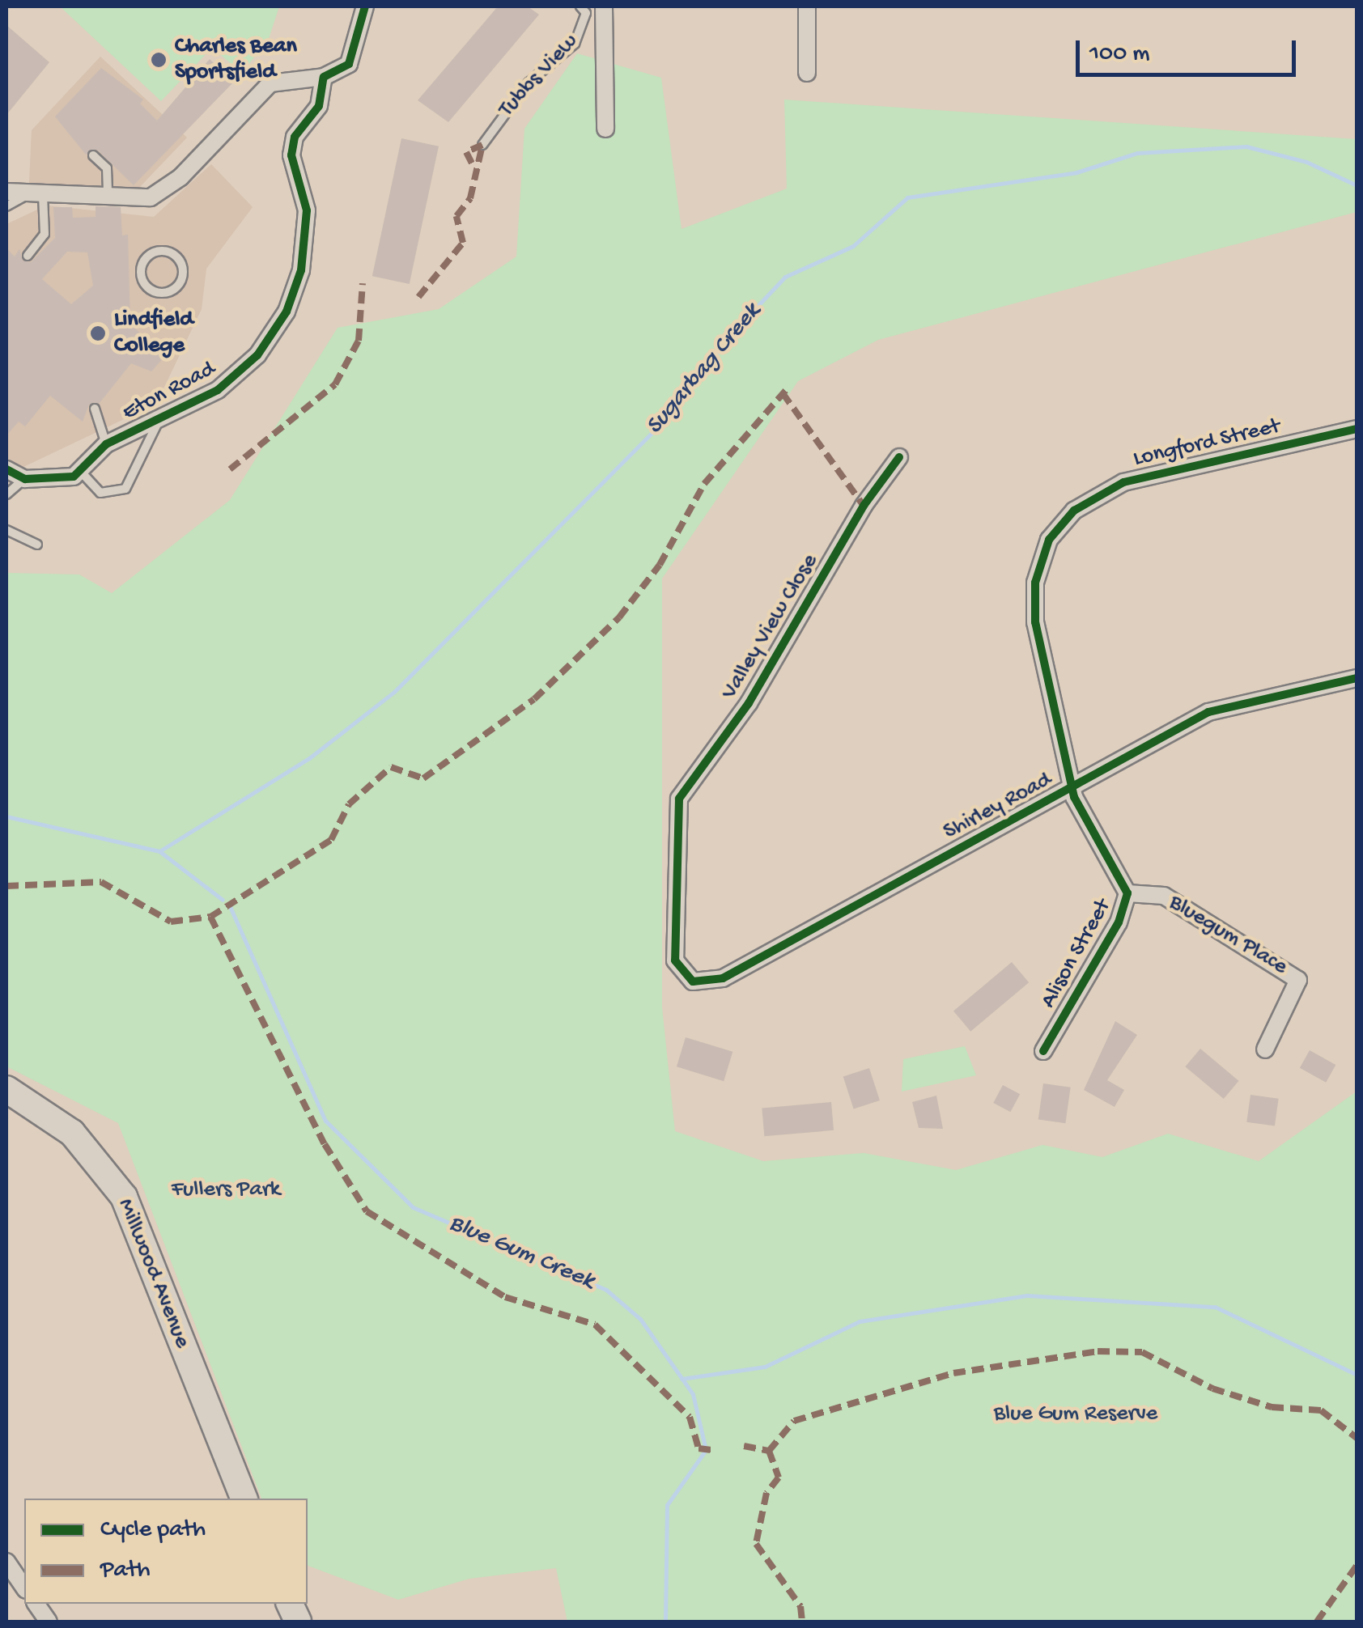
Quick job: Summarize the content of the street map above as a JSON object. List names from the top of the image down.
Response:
{
  "streets": {
    "main road": ["Millwood Avenue"],
    "street": [
      "Eton Road",
      "Longford Street",
      "Valley View Close",
      "Shirley Road",
      "Bluegum Place",
      "Alison Street"
    ],
    "lane": ["Tubbs View"]
  },
  "crossings": [
    ["Longford Street", "Shirley Road"],
    ["Longford Street", "Alison Street"],
    ["Valley View Close", "Shirley Road"],
    ["Shirley Road", "Alison Street"],
    ["Bluegum Place", "Alison Street"]
  ],
  "water": ["Sugarbag Creek", "Blue Gum Creek"],
  "parks": ["Fullers Park", "Blue Gum Reserve"],
  "places": ["Charles Bean Sportsfield", "Lindfield College"],
  "legend": ["Cycle path", "Path"],
  "scale_bar": "100 m"
}
